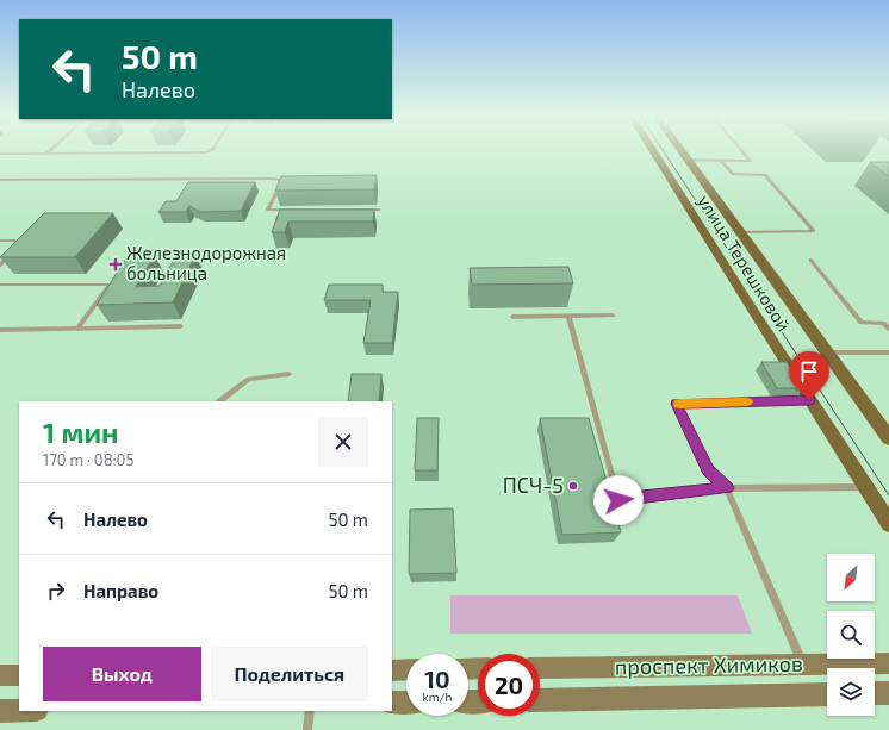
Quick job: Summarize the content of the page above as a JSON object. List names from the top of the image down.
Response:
{
  "streets": {
    "main road": ["улица Терешковой", "проспект Химиков"]
  },
  "places": {
    "health": ["Железнодорожная больница"],
    "other": ["ПСЧ-5"]
  },
  "north": "bottom left",
  "page": {
    "turn": ["50 m", "Налево"],
    "heading": ["1 мин", "170 m · 08:05"],
    "list": [
      {
        "name": "Налево",
        "value": "50 m"
      },
      {
        "name": "Направо",
        "value": "50 m"
      }
    ],
    "buttons": ["Выход", "Поделиться"],
    "speed": "10 km/h",
    "limit": "20"
  }
}
